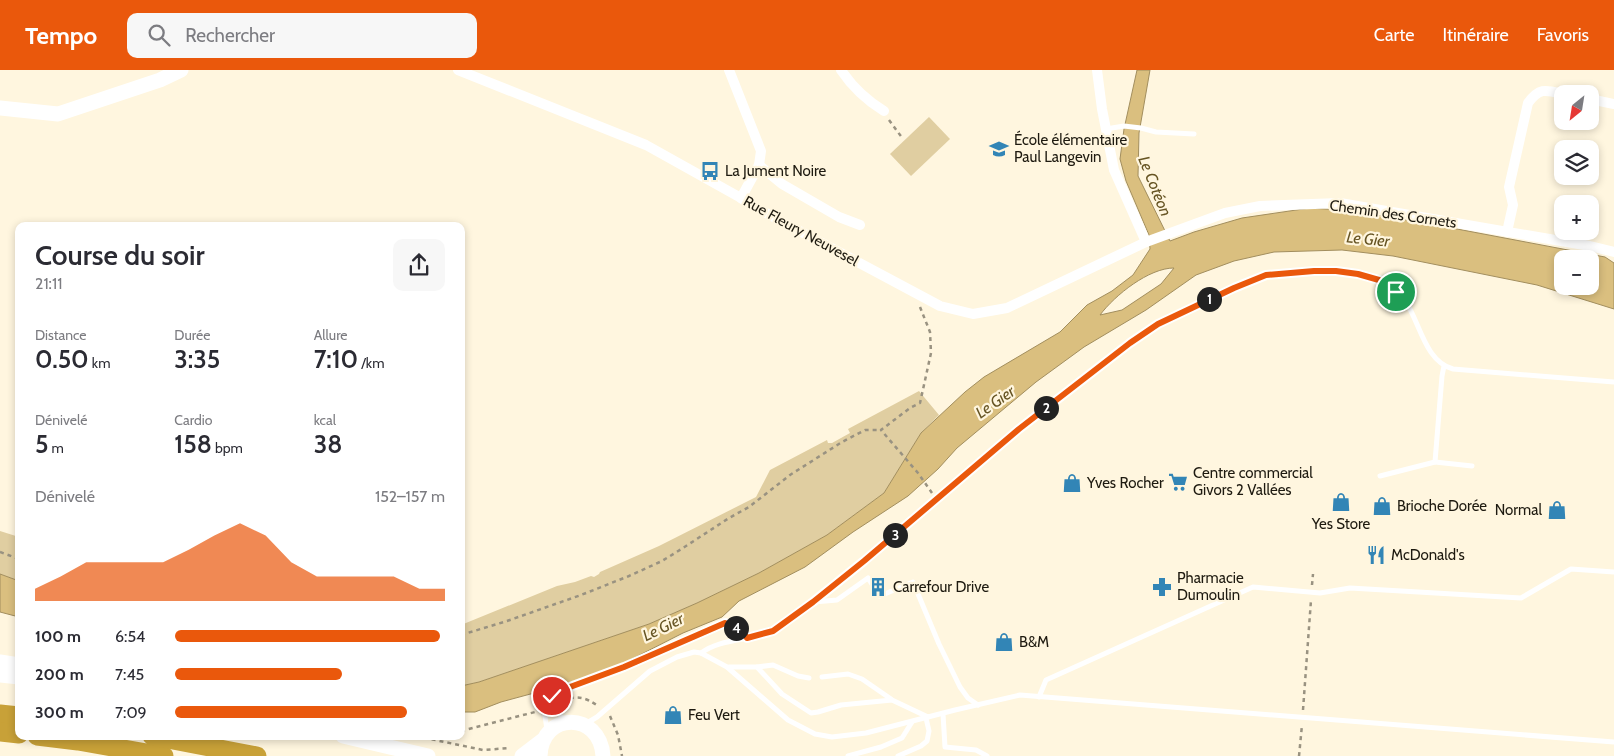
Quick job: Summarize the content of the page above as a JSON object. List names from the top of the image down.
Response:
{
  "streets": {
    "street": ["Chemin des Cornets", "Rue Fleury Neuvesel"]
  },
  "crossings": [
    ["Chemin des Cornets", "Rue Fleury Neuvesel"]
  ],
  "water": ["Le Cotéon", "Le Gier"],
  "places": {
    "school or university": ["École élémentaire Paul Langevin"],
    "bus stop": ["La Jument Noire"],
    "supermarket": ["Centre commercial Givors 2 Vallées"],
    "shop": [
      "Yves Rocher",
      "Yes Store",
      "Brioche Dorée",
      "Normal",
      "B&M",
      "Feu Vert"
    ],
    "restaurant": ["McDonald's"],
    "building": ["Carrefour Drive"],
    "pharmacy": ["Pharmacie Dumoulin"]
  },
  "north": "bottom left",
  "page": {
    "header": "Tempo",
    "search": "Rechercher",
    "nav": ["Carte", "Itinéraire", "Favoris"],
    "map_buttons": ["+", "−"],
    "heading": ["Course du soir", "21:11"],
    "pins": [
      "1",
      "2",
      "3",
      "4"
    ],
    "stats": [
      ["Distance", "0.50 km"],
      ["Durée", "3:35"],
      ["Allure", "7:10 /km"],
      ["Dénivelé", "5 m"],
      ["Cardio", "158 bpm"],
      ["kcal", "38"]
    ],
    "chart": ["Dénivelé", "152–157 m"],
    "list": [
      {
        "name": "100 m",
        "note": "6:54"
      },
      {
        "name": "200 m",
        "note": "7:45"
      },
      {
        "name": "300 m",
        "note": "7:09"
      }
    ]
  }
}
